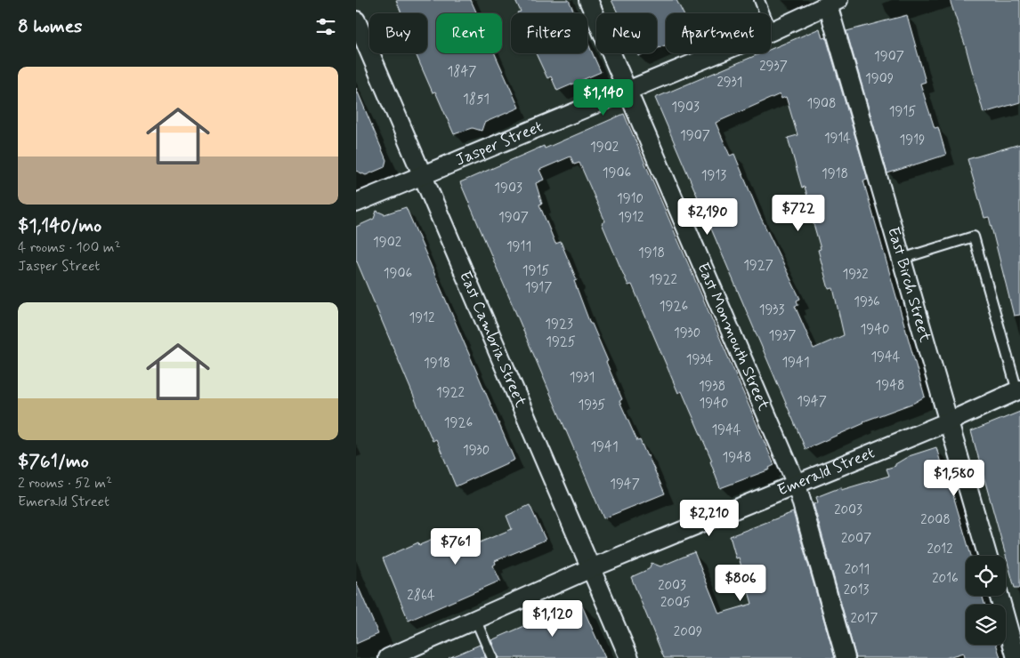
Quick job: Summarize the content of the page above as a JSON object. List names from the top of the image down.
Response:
{
  "streets": {
    "street": [
      "Jasper Street",
      "East Birch Street",
      "East Monmouth Street",
      "East Cambria Street",
      "Emerald Street"
    ]
  },
  "crossings": [
    ["Jasper Street", "East Birch Street"],
    ["Jasper Street", "East Monmouth Street"],
    ["Jasper Street", "East Cambria Street"],
    ["East Birch Street", "Emerald Street"],
    ["East Monmouth Street", "Emerald Street"],
    ["East Cambria Street", "Emerald Street"]
  ],
  "house_numbers": [
    "1907",
    "2937",
    "1847",
    "1909",
    "2931",
    "1851",
    "1908",
    "1903",
    "1915",
    "1907",
    "1914",
    "1919",
    "1902",
    "1906",
    "1918",
    "1913",
    "1903",
    "1910",
    "1907",
    "1912",
    "1902",
    "1911",
    "1918",
    "1927",
    "1915",
    "1906",
    "1932",
    "1922",
    "1917",
    "1936",
    "1926",
    "1933",
    "1912",
    "1923",
    "1940",
    "1930",
    "1937",
    "1925",
    "1944",
    "1934",
    "1941",
    "1918",
    "1931",
    "1948",
    "1938",
    "1922",
    "1947",
    "1940",
    "1935",
    "1926",
    "1944",
    "1941",
    "1930",
    "1948",
    "1947",
    "2003",
    "2008",
    "2007",
    "2012",
    "2011",
    "2016",
    "2003",
    "2013",
    "2864",
    "2005",
    "2017",
    "2009"
  ],
  "page": {
    "heading": "8 homes",
    "chip": [
      "Buy",
      "Rent",
      "Filters",
      "New",
      "Apartment"
    ],
    "list": [
      {
        "name": "$1,140/mo",
        "note": "4 rooms · 100 m² · Jasper Street"
      },
      {
        "name": "$761/mo",
        "note": "2 rooms · 52 m² · Emerald Street"
      }
    ],
    "price": [
      "$1,140",
      "$722",
      "$2,190",
      "$1,580",
      "$2,210",
      "$761",
      "$806",
      "$1,120"
    ]
  }
}
